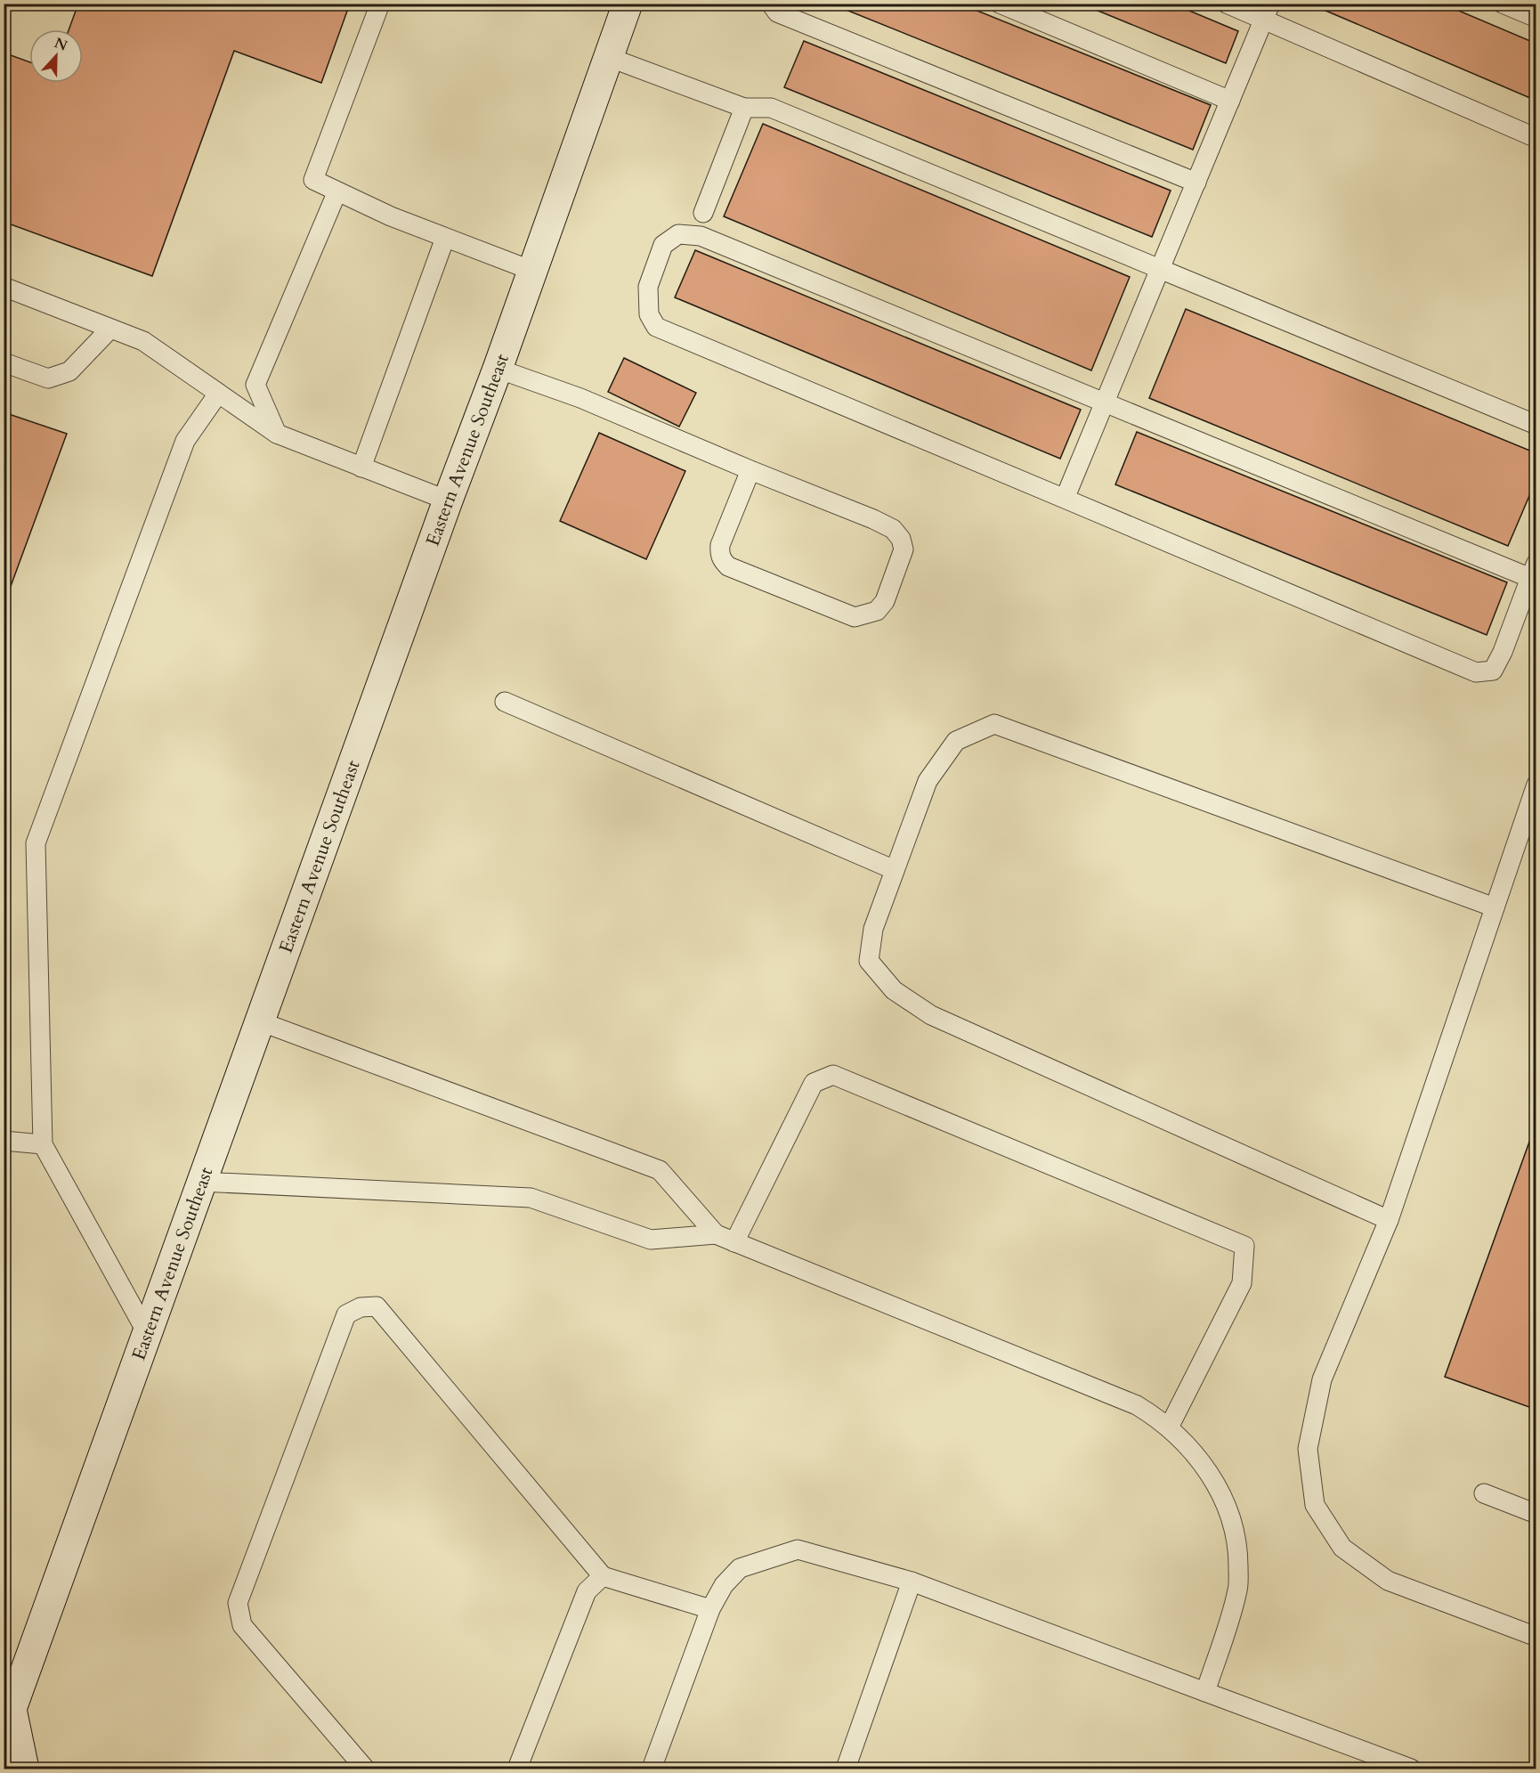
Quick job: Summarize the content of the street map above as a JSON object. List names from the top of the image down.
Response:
{
  "streets": {
    "main road": ["Eastern Avenue Southeast"]
  },
  "north": "top"
}
